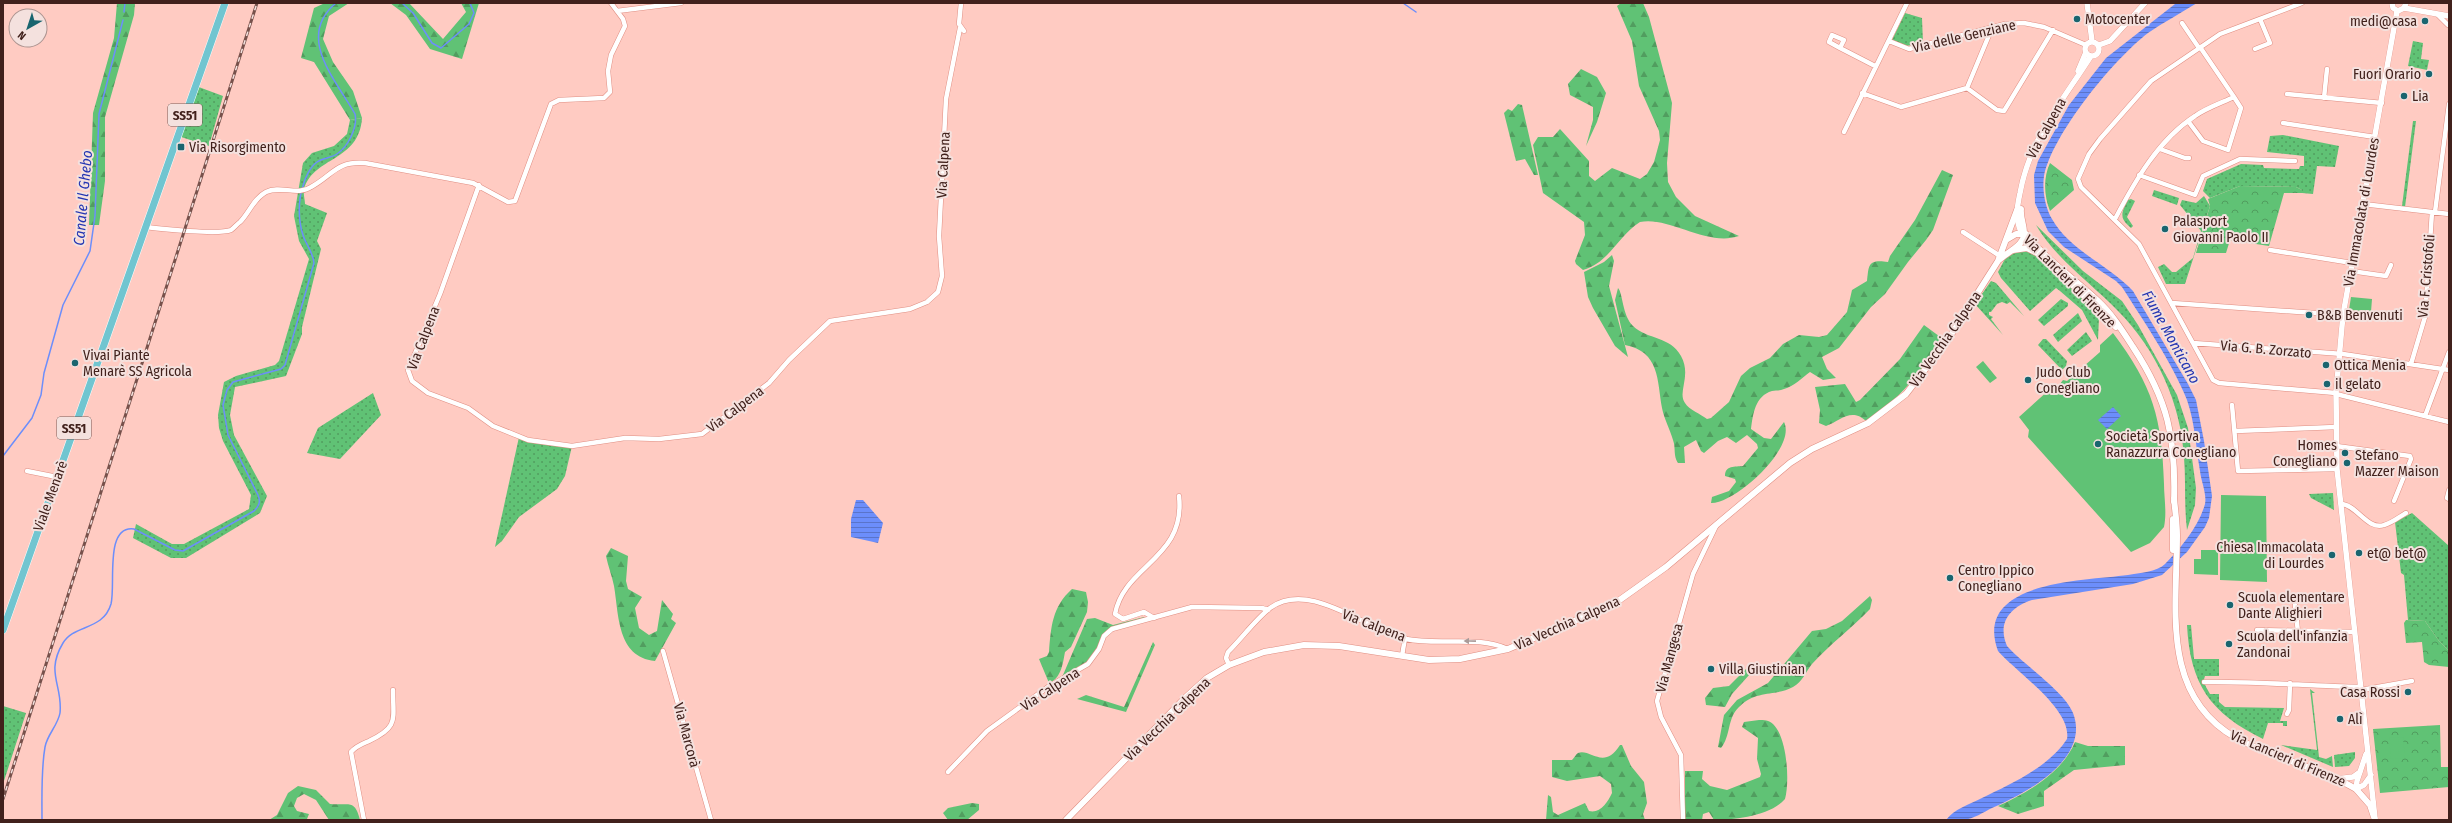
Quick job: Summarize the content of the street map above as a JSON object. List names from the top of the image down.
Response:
{
  "streets": {
    "main road": [
      "SS51",
      "Via Lancieri di Firenze",
      "Via Vecchia Calpena",
      "Viale Menarè"
    ],
    "street": [
      "Via delle Genziane",
      "Via Calpena",
      "Via Immacolata di Lourdes",
      "Via F. Cristofoli",
      "Via G. B. Zorzato",
      "Via Mangesa",
      "Via Marcorà"
    ]
  },
  "crossings": [
    ["Via delle Genziane", "Via Calpena"],
    ["SS51", "Viale Menarè"],
    ["Via Calpena", "Via Lancieri di Firenze"],
    ["Via Calpena", "Via Vecchia Calpena"],
    ["Via Immacolata di Lourdes", "Via Lancieri di Firenze"],
    ["Via Immacolata di Lourdes", "Via G. B. Zorzato"],
    ["Via F. Cristofoli", "Via G. B. Zorzato"],
    ["Via Vecchia Calpena", "Via Mangesa"]
  ],
  "water": ["Canale Il Ghebo", "Fiume Monticano"],
  "places": {
    "other": [
      "Motocenter",
      "medi@casa",
      "Fuori Orario",
      "Lia",
      "Palasport Giovanni Paolo II",
      "B&B Benvenuti",
      "Vivai Piante Menarè SS Agricola",
      "Ottica Menia",
      "Judo Club Conegliano",
      "il gelato",
      "Società Sportiva Ranazzurra Conegliano",
      "Homes Conegliano",
      "Stefano Mazzer Maison",
      "et@ bet@",
      "Chiesa Immacolata di Lourdes",
      "Centro Ippico Conegliano",
      "Scuola elementare Dante Alighieri",
      "Scuola dell'infanzia Zandonai",
      "Villa Giustinian",
      "Casa Rossi",
      "Alì"
    ],
    "transit": ["Via Risorgimento"]
  },
  "north": "bottom left"
}
